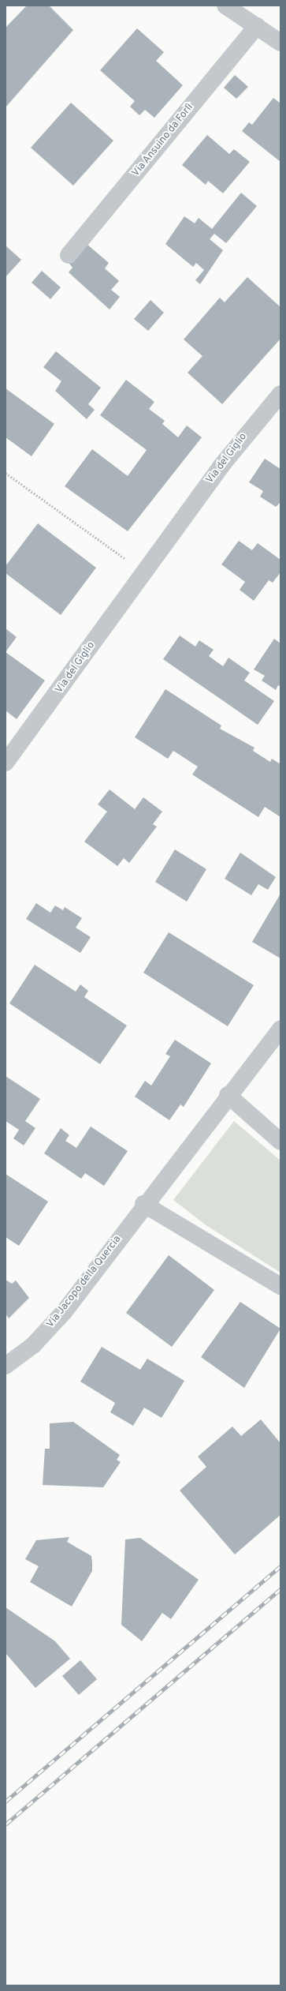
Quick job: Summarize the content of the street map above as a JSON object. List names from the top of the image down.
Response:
{
  "streets": {
    "street": ["Via Ansuino da Forlì", "Via del Giglio", "Via Jacopo della Quercia"]
  }
}
